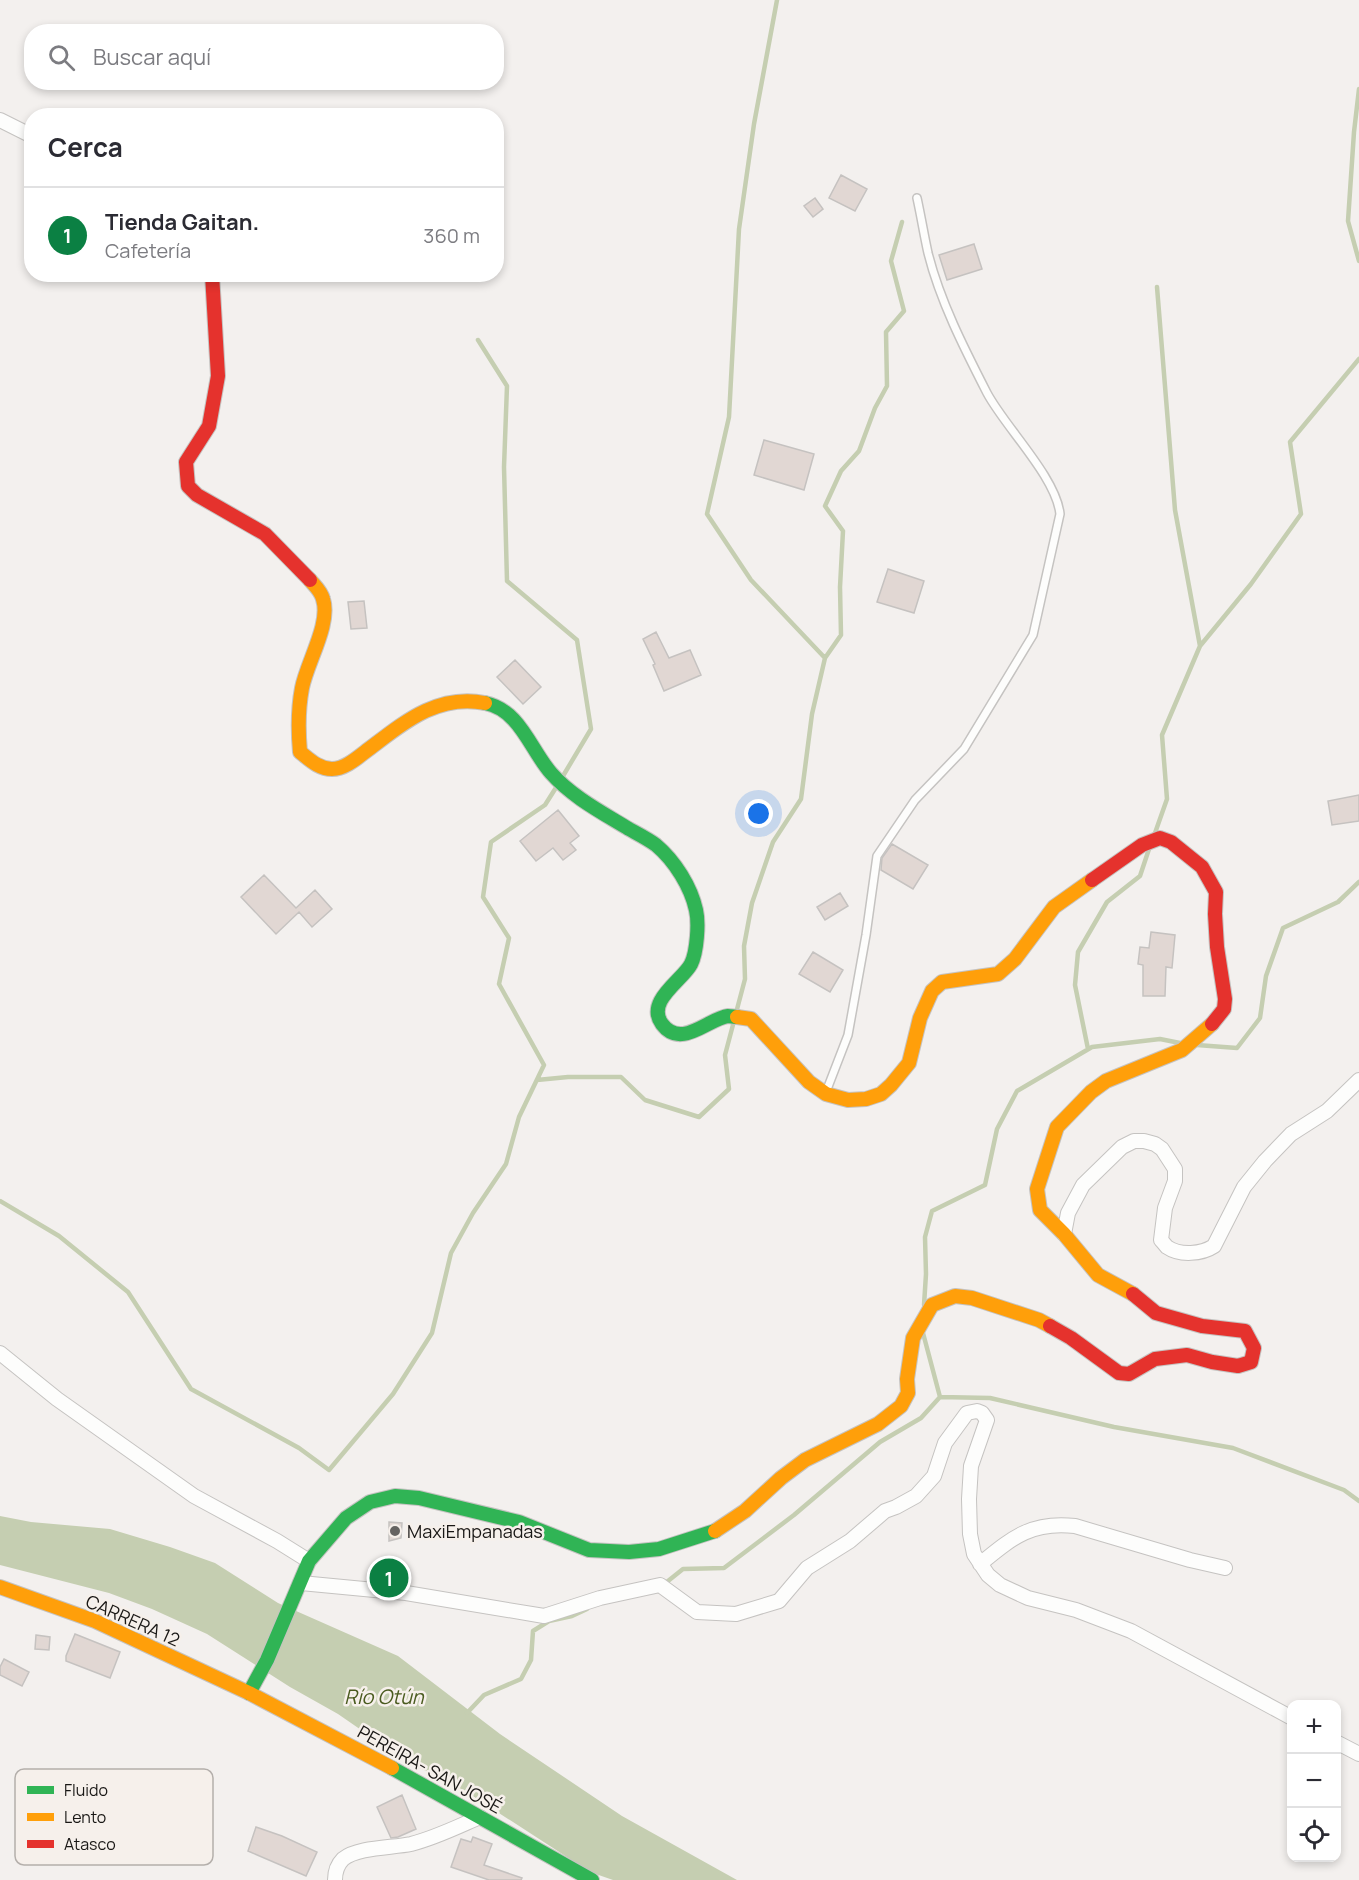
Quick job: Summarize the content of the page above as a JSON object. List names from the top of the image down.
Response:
{
  "streets": {
    "street": ["CARRERA 12", "PEREIRA- SAN JOSÉ"]
  },
  "crossings": [
    ["CARRERA 12", "PEREIRA- SAN JOSÉ"]
  ],
  "water": ["Río Otún"],
  "places": ["MaxiEmpanadas"],
  "legend": ["Fluido", "Lento", "Atasco"],
  "page": {
    "search": "Buscar aquí",
    "heading": "Cerca",
    "list": [
      {
        "mark": "1",
        "name": "Tienda Gaitan.",
        "note": "Cafetería",
        "value": "360 m"
      }
    ],
    "pins": "1",
    "map_buttons": ["+", "−"]
  }
}
